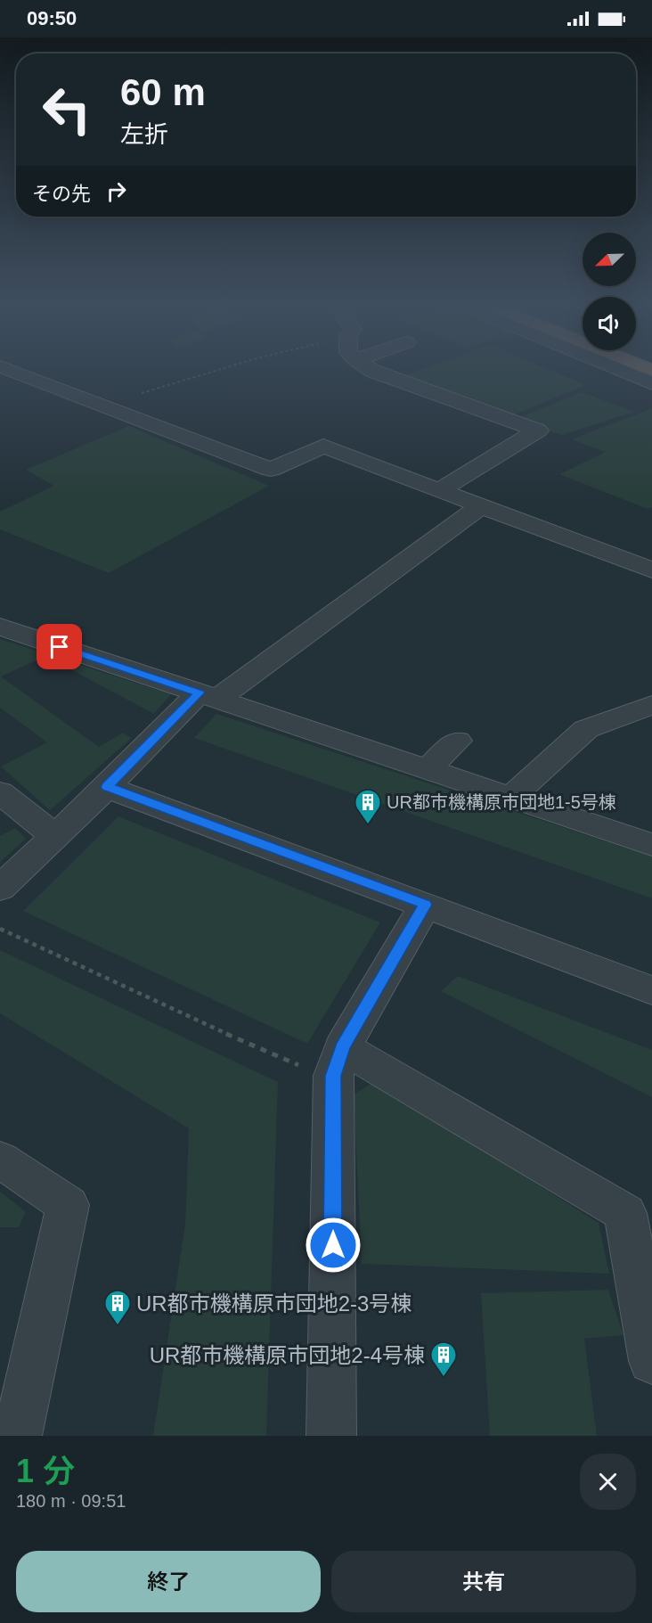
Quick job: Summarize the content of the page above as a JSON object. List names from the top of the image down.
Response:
{
  "places": {
    "building": ["UR都市機構原市団地1-5号棟", "UR都市機構原市団地2-3号棟", "UR都市機構原市団地2-4号棟"]
  },
  "north": "bottom left",
  "page": {
    "status": "09:50",
    "turn": ["60 m", "左折"],
    "then": "その先",
    "heading": ["1 分", "180 m · 09:51"],
    "buttons": ["終了", "共有"]
  }
}
